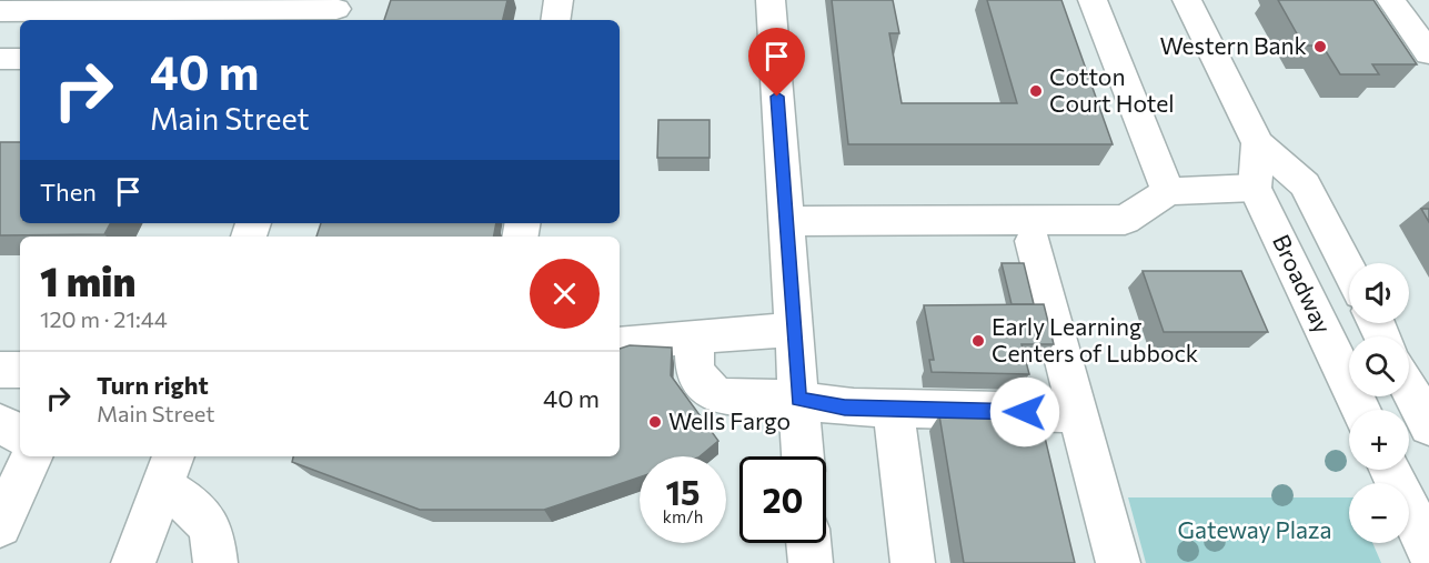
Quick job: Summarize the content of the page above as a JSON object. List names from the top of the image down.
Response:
{
  "streets": {
    "main road": ["Broadway"]
  },
  "parks": ["Gateway Plaza"],
  "places": [
    "Western Bank",
    "Cotton Court Hotel",
    "Early Learning Centers of Lubbock",
    "Wells Fargo"
  ],
  "page": {
    "turn": ["40 m", "Main Street"],
    "then": "Then",
    "heading": ["1 min", "120 m · 21:44"],
    "map_buttons": ["+", "−"],
    "list": [
      {
        "name": "Turn right",
        "note": "Main Street",
        "value": "40 m"
      }
    ],
    "speed": "15 km/h",
    "limit": "20"
  }
}
